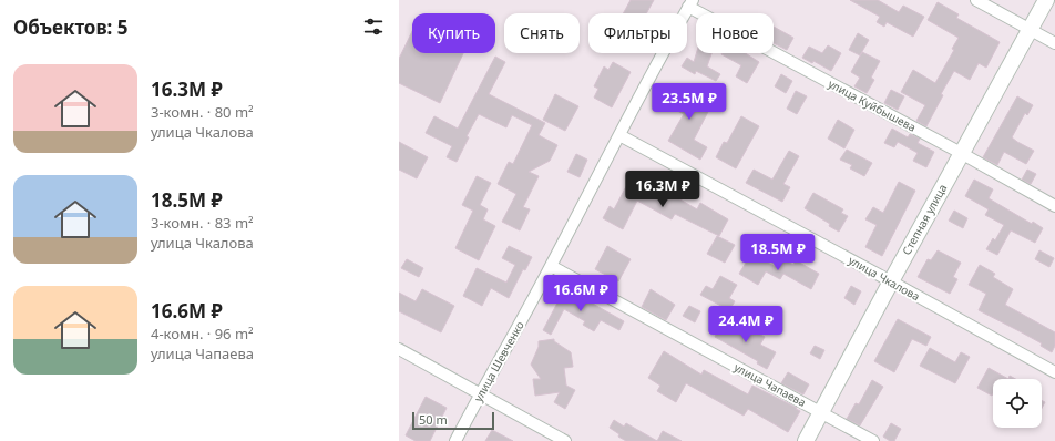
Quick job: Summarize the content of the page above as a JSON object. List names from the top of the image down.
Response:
{
  "streets": {
    "main road": ["Степная улица"],
    "street": [
      "улица Куйбышева",
      "улица Чкалова",
      "улица Шевченко",
      "улица Чапаева"
    ]
  },
  "crossings": [
    ["улица Куйбышева", "Степная улица"],
    ["улица Куйбышева", "улица Шевченко"],
    ["Степная улица", "улица Чкалова"],
    ["Степная улица", "улица Чапаева"],
    ["улица Чкалова", "улица Шевченко"],
    ["улица Шевченко", "улица Чапаева"]
  ],
  "scale_bar": "50 m",
  "page": {
    "heading": "Объектов: 5",
    "chip": [
      "Купить",
      "Снять",
      "Фильтры",
      "Новое"
    ],
    "list": [
      {
        "name": "16.3M ₽",
        "note": "3-комн. · 80 m² · улица Чкалова"
      },
      {
        "name": "18.5M ₽",
        "note": "3-комн. · 83 m² · улица Чкалова"
      },
      {
        "name": "16.6M ₽",
        "note": "4-комн. · 96 m² · улица Чапаева"
      }
    ],
    "price": [
      "23.5M ₽",
      "16.3M ₽",
      "18.5M ₽",
      "16.6M ₽",
      "24.4M ₽"
    ],
    "scale": "50 m"
  }
}
